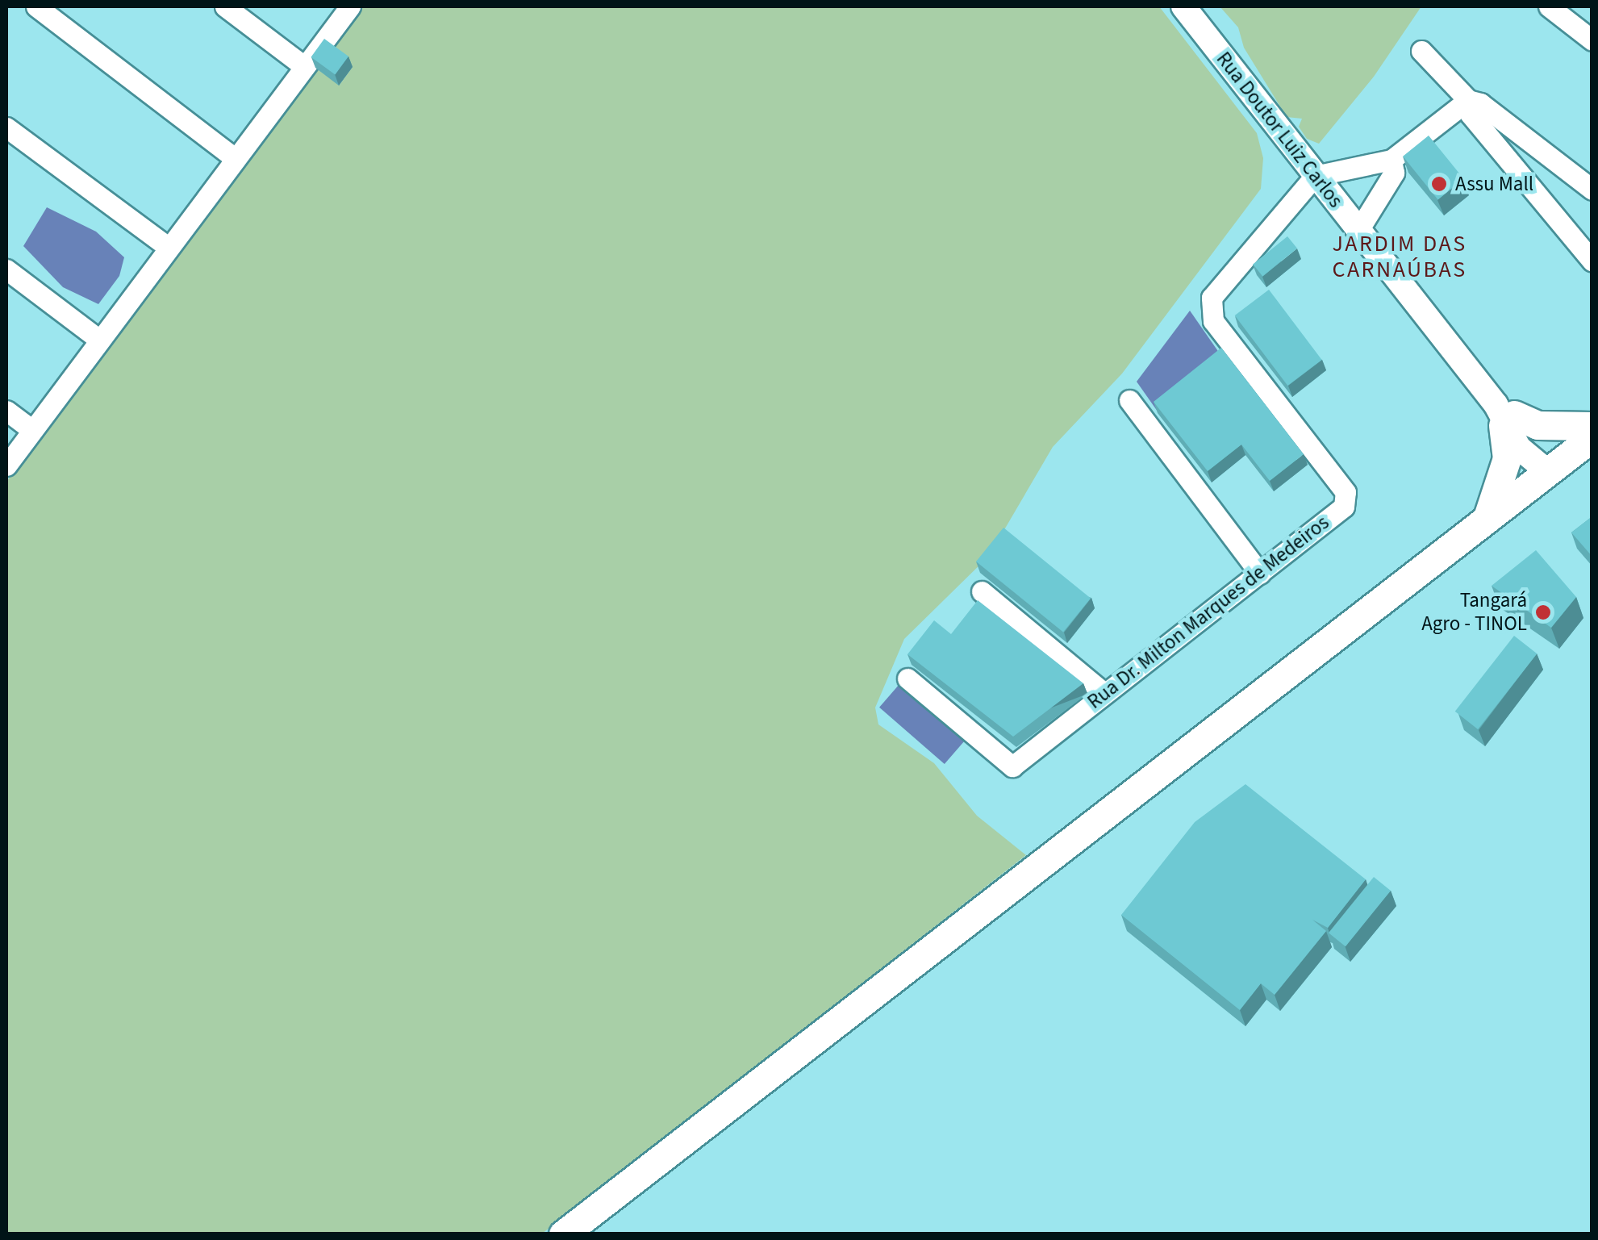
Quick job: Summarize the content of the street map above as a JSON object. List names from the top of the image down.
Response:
{
  "streets": {
    "main road": ["Rua Doutor Luiz Carlos"],
    "street": ["Rua Dr. Milton Marques de Medeiros"]
  },
  "crossings": [
    ["Rua Doutor Luiz Carlos", "Rua Dr. Milton Marques de Medeiros"]
  ],
  "districts": ["JARDIM DAS CARNAÚBAS"],
  "places": ["Assu Mall", "Tangará Agro - TINOL"]
}
